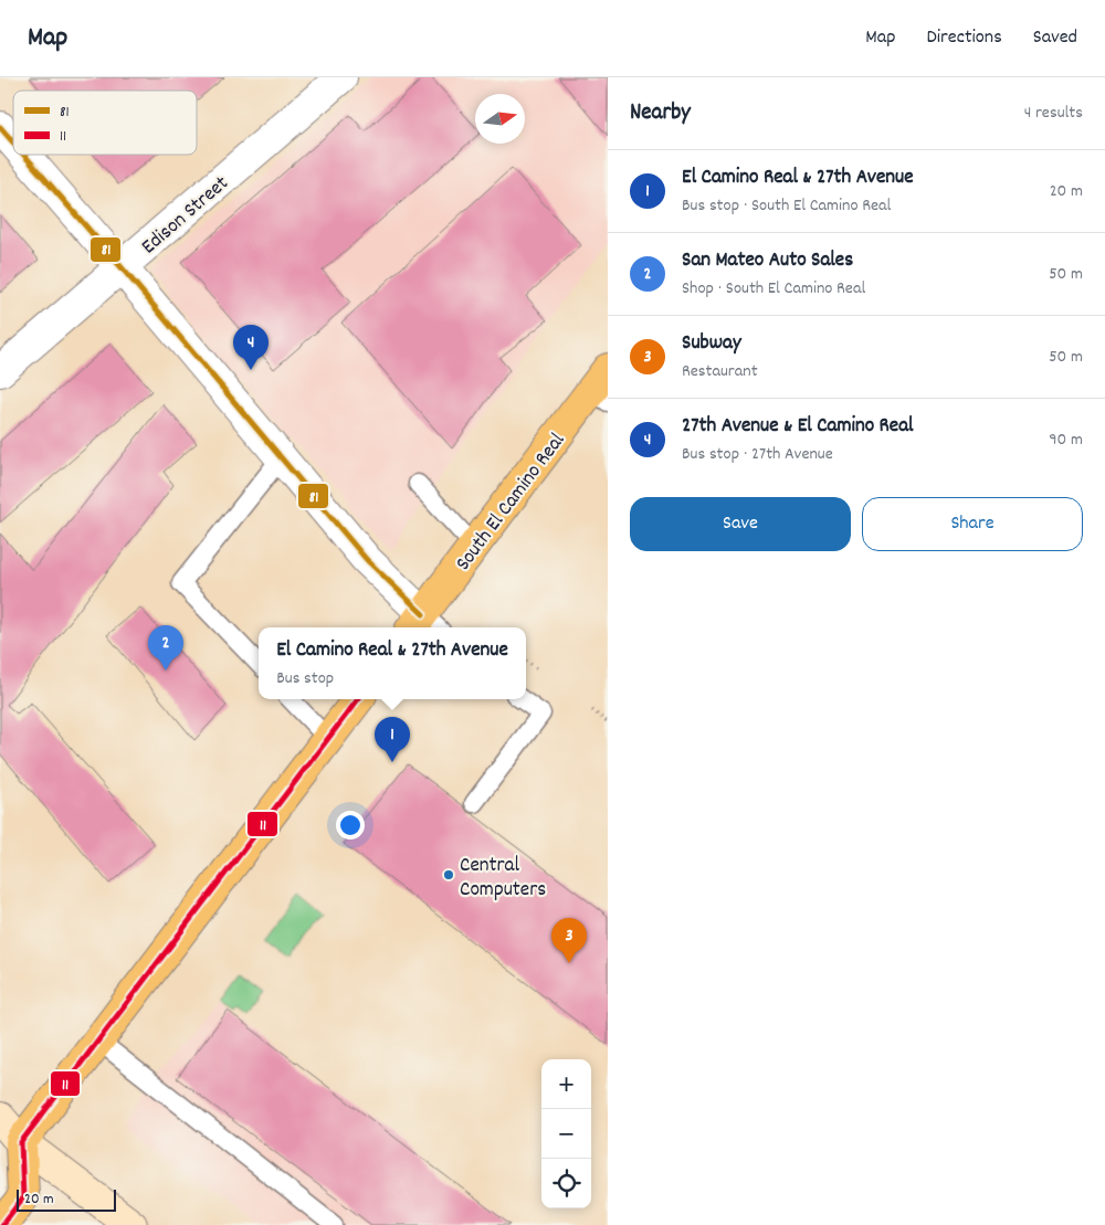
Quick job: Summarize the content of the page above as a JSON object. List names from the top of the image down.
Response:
{
  "streets": {
    "main road": ["South El Camino Real"],
    "street": ["Edison Street"]
  },
  "places": ["Central Computers"],
  "lines": ["transit line 81", "transit line 11"],
  "legend": ["81", "11"],
  "scale_bar": "20 m",
  "north": "right",
  "page": {
    "header": "Map",
    "nav": ["Map", "Directions", "Saved"],
    "heading": ["Nearby", "4 results"],
    "list": [
      {
        "mark": "1",
        "name": "El Camino Real & 27th Avenue",
        "note": "Bus stop · South El Camino Real",
        "value": "20 m"
      },
      {
        "mark": "2",
        "name": "San Mateo Auto Sales",
        "note": "Shop · South El Camino Real",
        "value": "50 m"
      },
      {
        "mark": "3",
        "name": "Subway",
        "note": "Restaurant",
        "value": "50 m"
      },
      {
        "mark": "4",
        "name": "27th Avenue & El Camino Real",
        "note": "Bus stop · 27th Avenue",
        "value": "90 m"
      }
    ],
    "pins": [
      "4",
      "2",
      "1",
      "3"
    ],
    "buttons": ["Save", "Share"],
    "popup": ["El Camino Real & 27th Avenue", "Bus stop"],
    "map_buttons": ["+", "−"],
    "scale": "20 m"
  }
}
